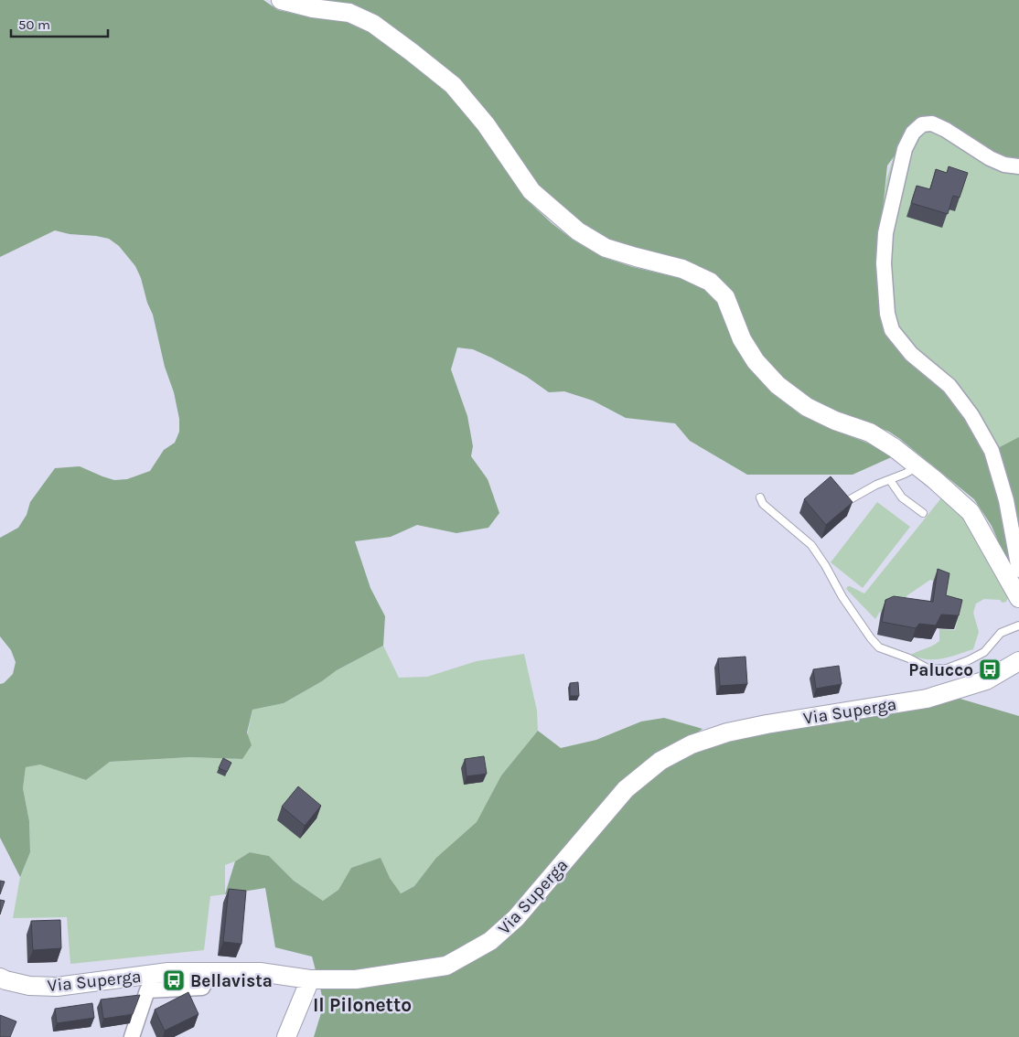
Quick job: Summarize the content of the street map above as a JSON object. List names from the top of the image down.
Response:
{
  "streets": {
    "street": ["Via Superga"]
  },
  "districts": ["Il Pilonetto"],
  "places": {
    "bus stop": ["Palucco", "Bellavista"]
  },
  "scale_bar": "50 m"
}
